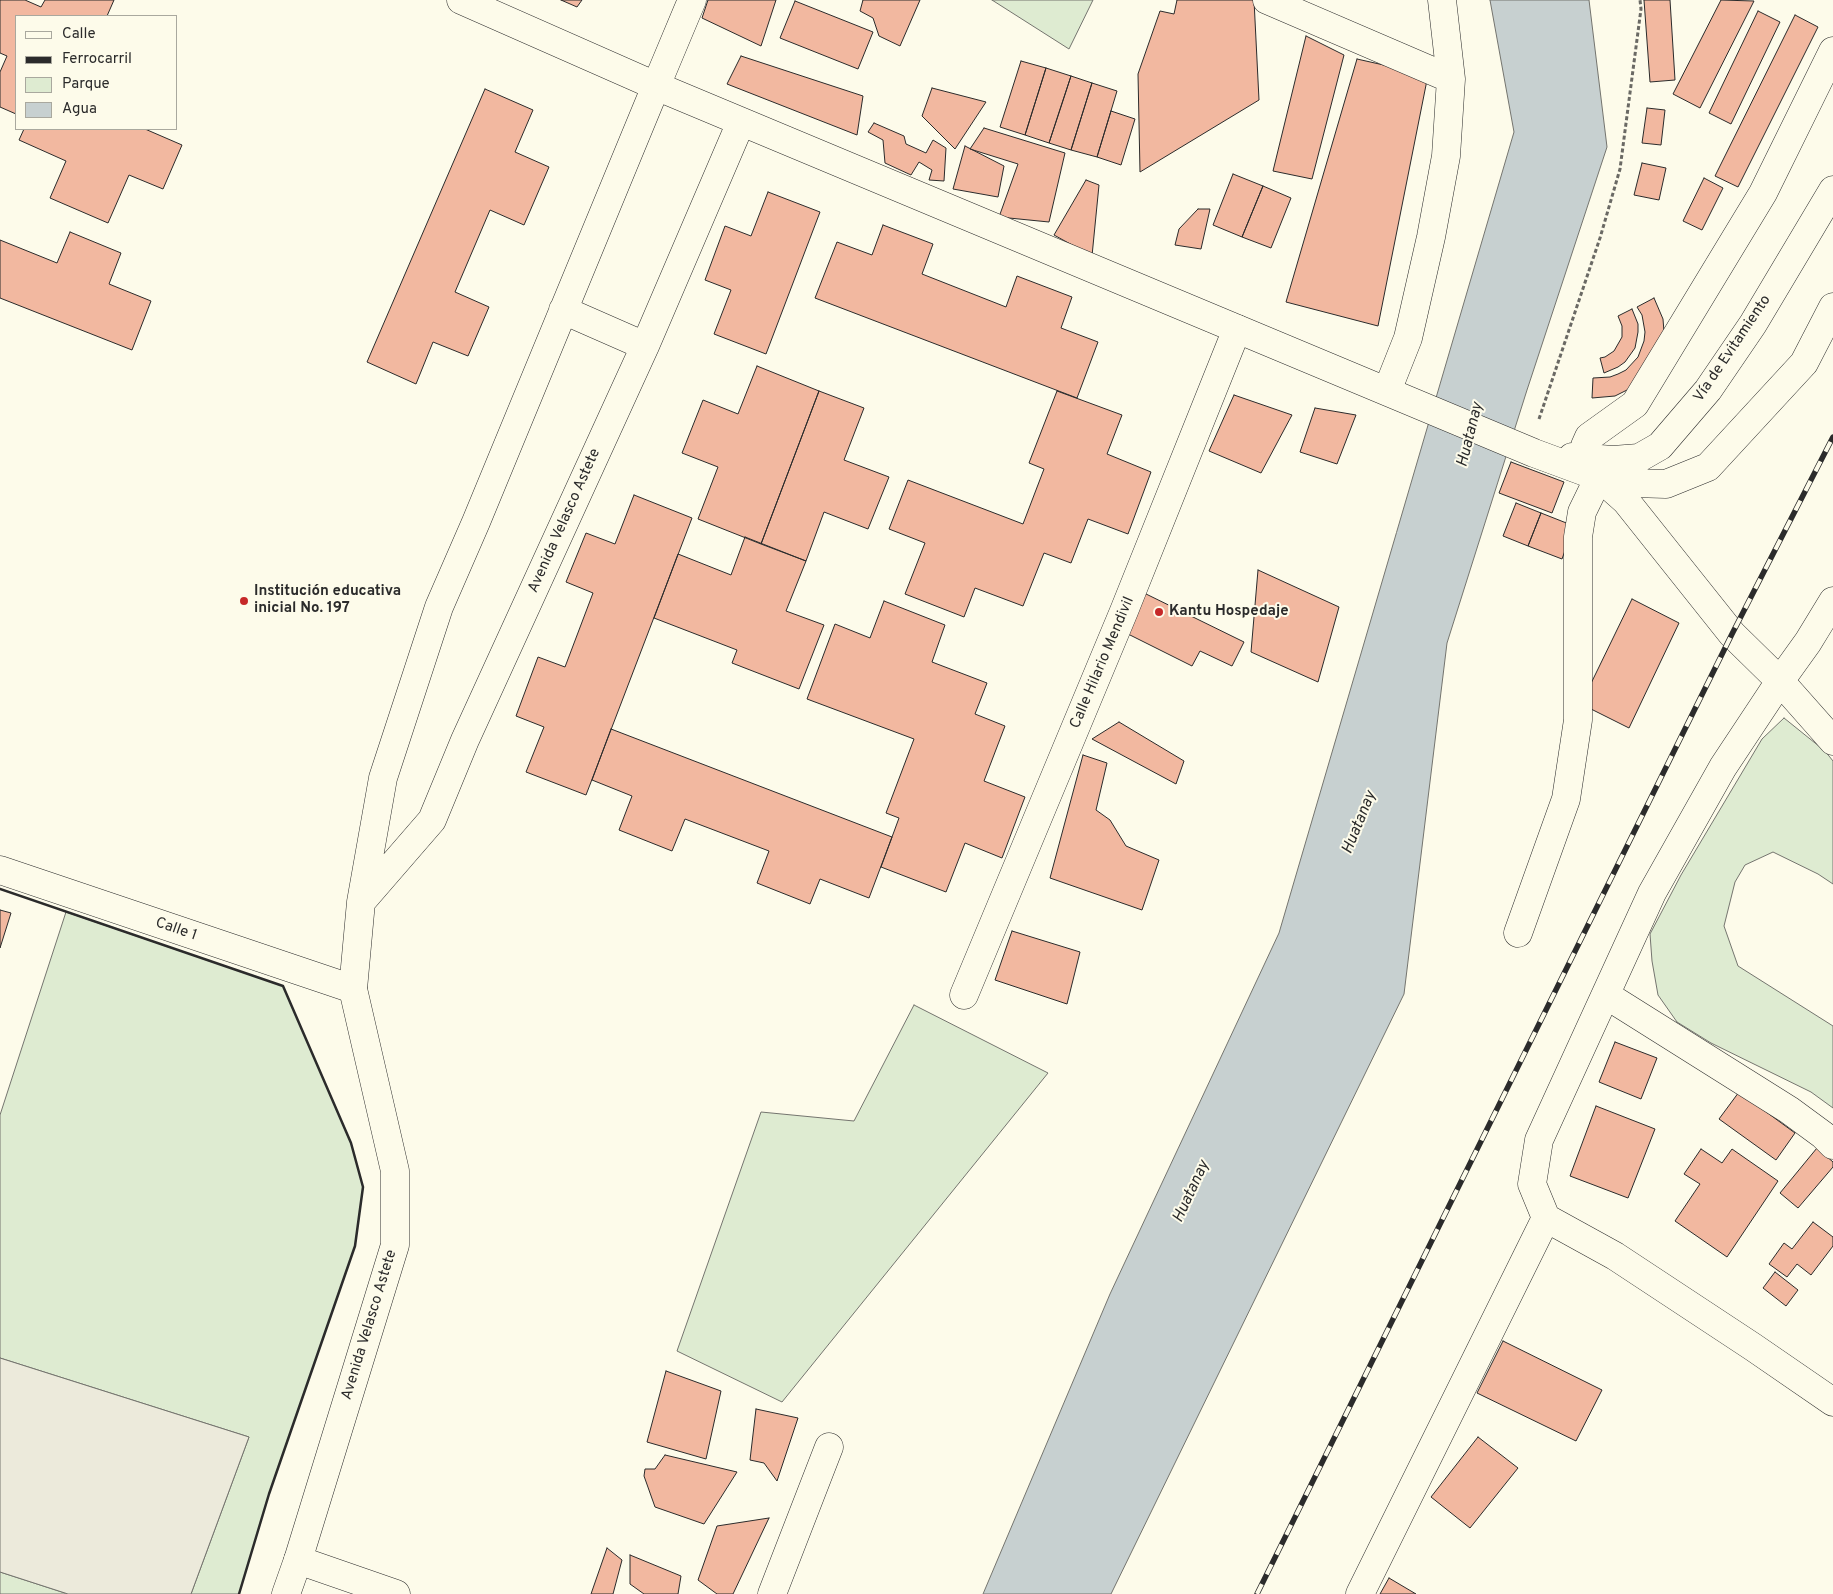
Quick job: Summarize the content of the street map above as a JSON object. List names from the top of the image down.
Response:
{
  "streets": {
    "main road": [
      "Vía de Evitamiento",
      "Avenida Velasco Astete",
      "Calle Hilario Mendivil",
      "Calle 1"
    ]
  },
  "crossings": [
    ["Vía de Evitamiento", "Avenida Velasco Astete"],
    ["Vía de Evitamiento", "Calle Hilario Mendivil"],
    ["Avenida Velasco Astete", "Calle 1"]
  ],
  "water": ["Huatanay"],
  "places": ["Institución educativa inicial No. 197", "Kantu Hospedaje"],
  "legend": [
    "Calle",
    "Ferrocarril",
    "Parque",
    "Agua"
  ]
}
